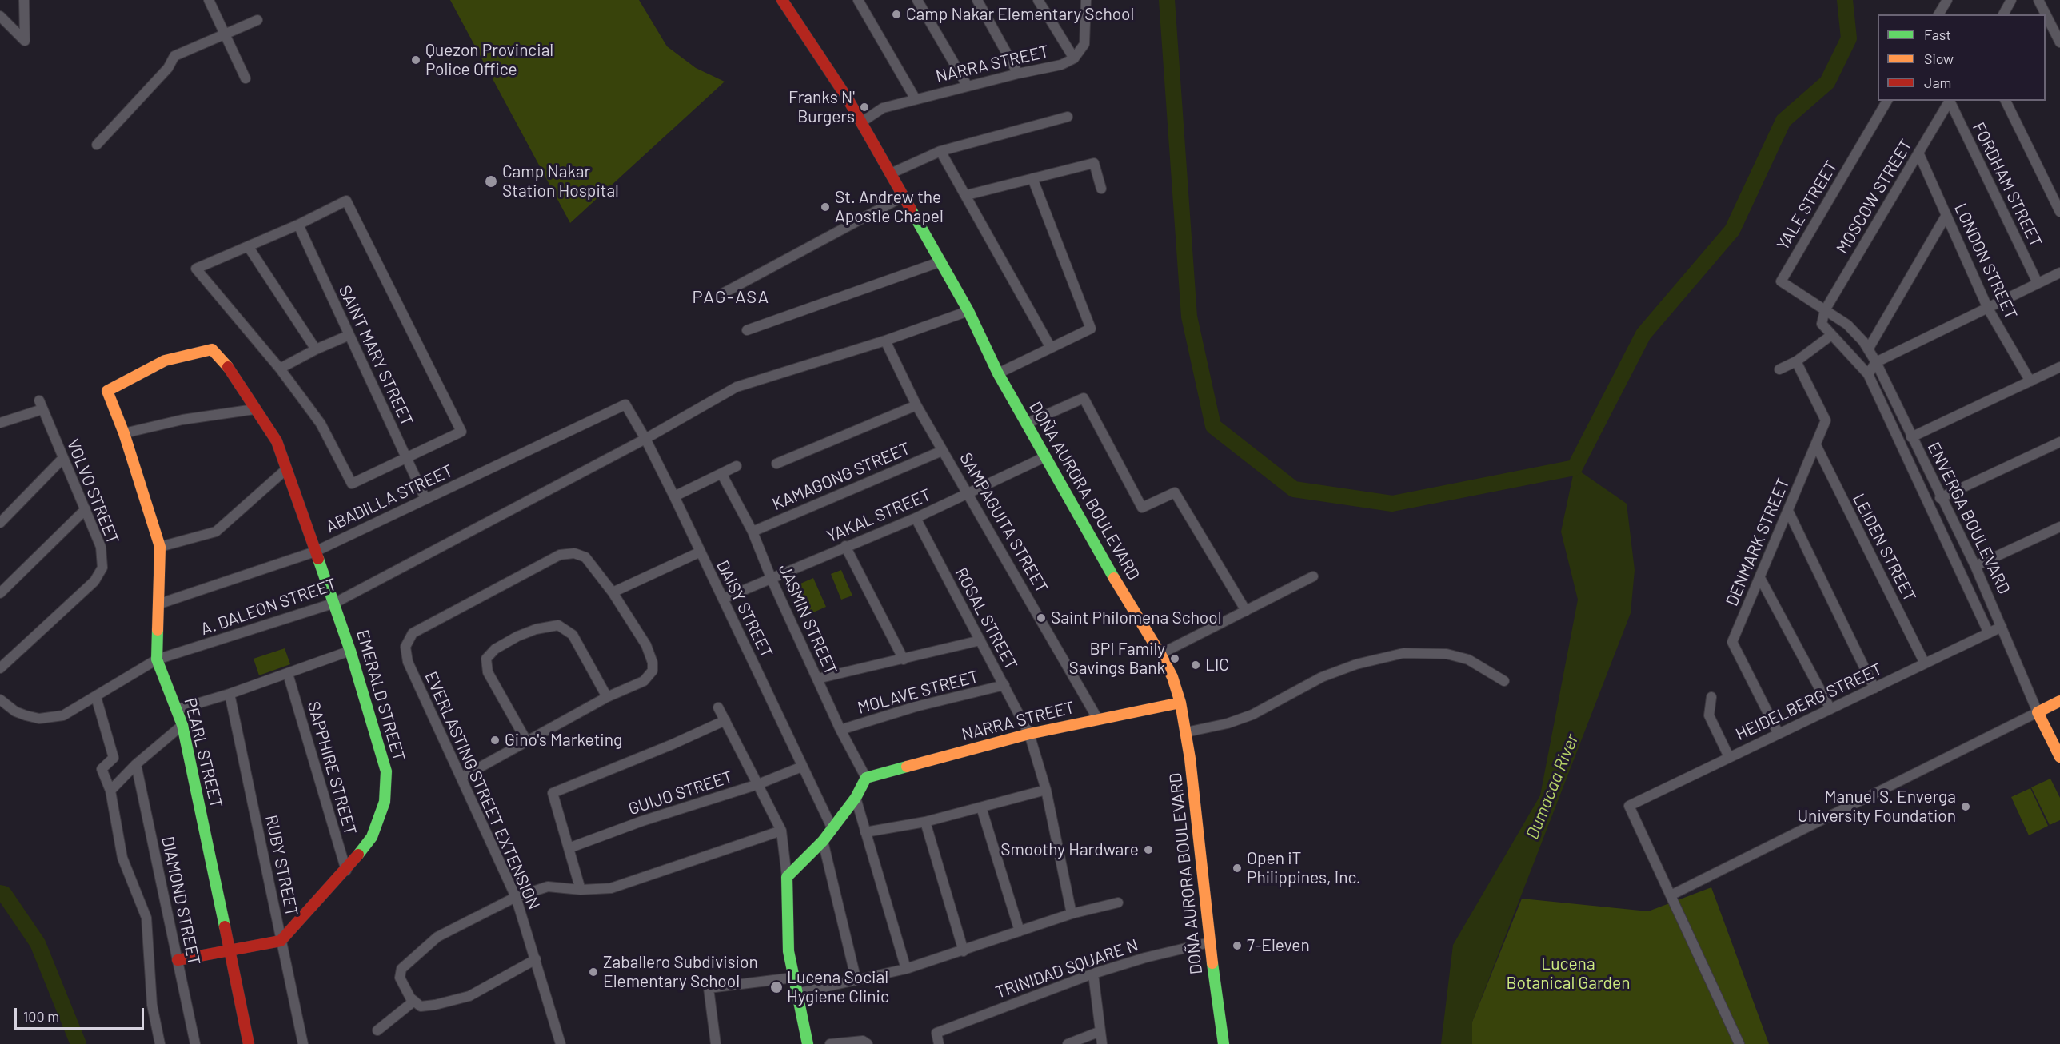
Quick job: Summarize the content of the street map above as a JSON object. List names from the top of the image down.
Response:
{
  "streets": {
    "street": [
      "NARRA STREET",
      "FORDHAM STREET",
      "MOSCOW STREET",
      "YALE STREET",
      "LONDON STREET",
      "SAINT MARY STREET",
      "KAMAGONG STREET",
      "DOÑA AURORA BOULEVARD",
      "VOLVO STREET",
      "ABADILLA STREET",
      "YAKAL STREET",
      "ENVERGA BOULEVARD",
      "SAMPAGUITA STREET",
      "DENMARK STREET",
      "LEIDEN STREET",
      "A. DALEON STREET",
      "DAISY STREET",
      "ROSAL STREET",
      "JASMIN STREET",
      "MOLAVE STREET",
      "EMERALD STREET",
      "HEIDELBERG STREET",
      "PEARL STREET",
      "SAPPHIRE STREET",
      "EVERLASTING STREET EXTENSION",
      "GUIJO STREET",
      "RUBY STREET",
      "DIAMOND STREET",
      "TRINIDAD SQUARE N"
    ]
  },
  "crossings": [
    ["NARRA STREET", "DOÑA AURORA BOULEVARD"],
    ["NARRA STREET", "SAMPAGUITA STREET"],
    ["NARRA STREET", "ROSAL STREET"],
    ["NARRA STREET", "JASMIN STREET"],
    ["MOSCOW STREET", "YALE STREET"],
    ["MOSCOW STREET", "LONDON STREET"],
    ["MOSCOW STREET", "ENVERGA BOULEVARD"],
    ["YALE STREET", "ENVERGA BOULEVARD"],
    ["SAINT MARY STREET", "ABADILLA STREET"],
    ["KAMAGONG STREET", "SAMPAGUITA STREET"],
    ["KAMAGONG STREET", "JASMIN STREET"],
    ["DOÑA AURORA BOULEVARD", "YAKAL STREET"],
    ["DOÑA AURORA BOULEVARD", "A. DALEON STREET"],
    ["DOÑA AURORA BOULEVARD", "TRINIDAD SQUARE N"],
    ["ABADILLA STREET", "DAISY STREET"],
    ["ABADILLA STREET", "EMERALD STREET"],
    ["ABADILLA STREET", "PEARL STREET"],
    ["YAKAL STREET", "SAMPAGUITA STREET"],
    ["YAKAL STREET", "DAISY STREET"],
    ["YAKAL STREET", "ROSAL STREET"],
    ["YAKAL STREET", "JASMIN STREET"],
    ["ENVERGA BOULEVARD", "HEIDELBERG STREET"],
    ["SAMPAGUITA STREET", "A. DALEON STREET"],
    ["DENMARK STREET", "LEIDEN STREET"],
    ["DENMARK STREET", "HEIDELBERG STREET"],
    ["LEIDEN STREET", "HEIDELBERG STREET"],
    ["A. DALEON STREET", "DAISY STREET"],
    ["A. DALEON STREET", "EMERALD STREET"],
    ["A. DALEON STREET", "PEARL STREET"],
    ["DAISY STREET", "GUIJO STREET"],
    ["ROSAL STREET", "MOLAVE STREET"],
    ["JASMIN STREET", "MOLAVE STREET"],
    ["EMERALD STREET", "PEARL STREET"],
    ["EMERALD STREET", "SAPPHIRE STREET"],
    ["EMERALD STREET", "RUBY STREET"]
  ],
  "districts": ["PAG-ASA"],
  "water": ["Dumacaa River"],
  "parks": ["Lucena Botanical Garden"],
  "places": [
    "Camp Nakar Elementary School",
    "Quezon Provincial Police Office",
    "Franks N' Burgers",
    "Camp Nakar Station Hospital",
    "St. Andrew the Apostle Chapel",
    "Saint Philomena School",
    "BPI Family Savings Bank",
    "LIC",
    "Gino's Marketing",
    "Manuel S. Enverga University Foundation",
    "Smoothy Hardware",
    "Open iT Philippines, Inc.",
    "7-Eleven",
    "Zaballero Subdivision Elementary School",
    "Lucena Social Hygiene Clinic"
  ],
  "legend": ["Fast", "Slow", "Jam"],
  "scale_bar": "100 m"
}
